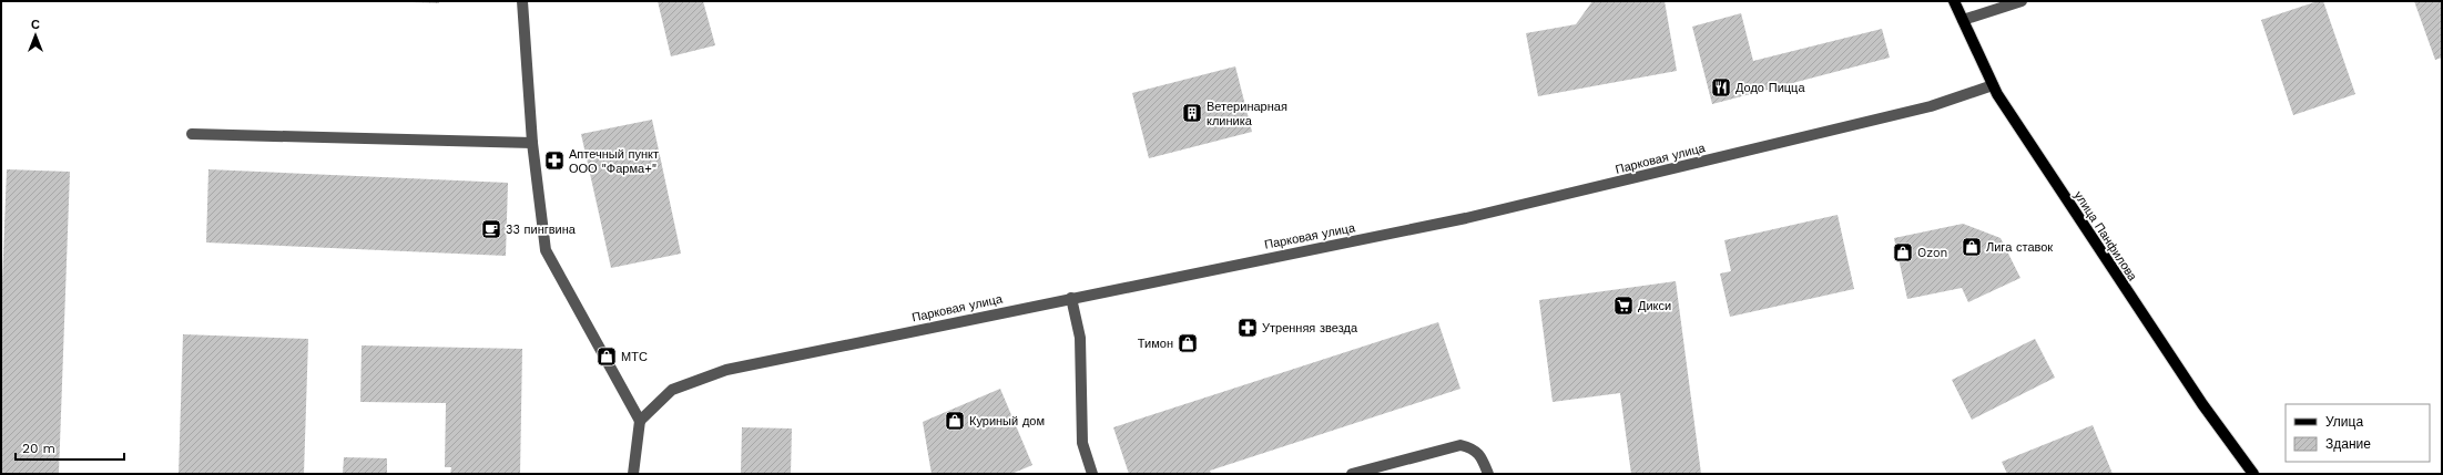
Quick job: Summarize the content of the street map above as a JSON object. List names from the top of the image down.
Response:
{
  "streets": {
    "main road": ["улица Панфилова"],
    "street": ["Парковая улица"]
  },
  "crossings": [
    ["Парковая улица", "улица Панфилова"]
  ],
  "places": {
    "restaurant": ["Додо Пицца"],
    "building": ["Ветеринарная клиника"],
    "pharmacy": ["Аптечный пункт ООО \"Фарма+\"", "Утренняя звезда"],
    "cafe": ["33 пингвина"],
    "shop": [
      "Лига ставок",
      "Ozon",
      "Тимон",
      "МТС",
      "Куриный дом"
    ],
    "supermarket": ["Дикси"]
  },
  "legend": ["Улица", "Здание"],
  "scale_bar": "20 m",
  "north": "top"
}
